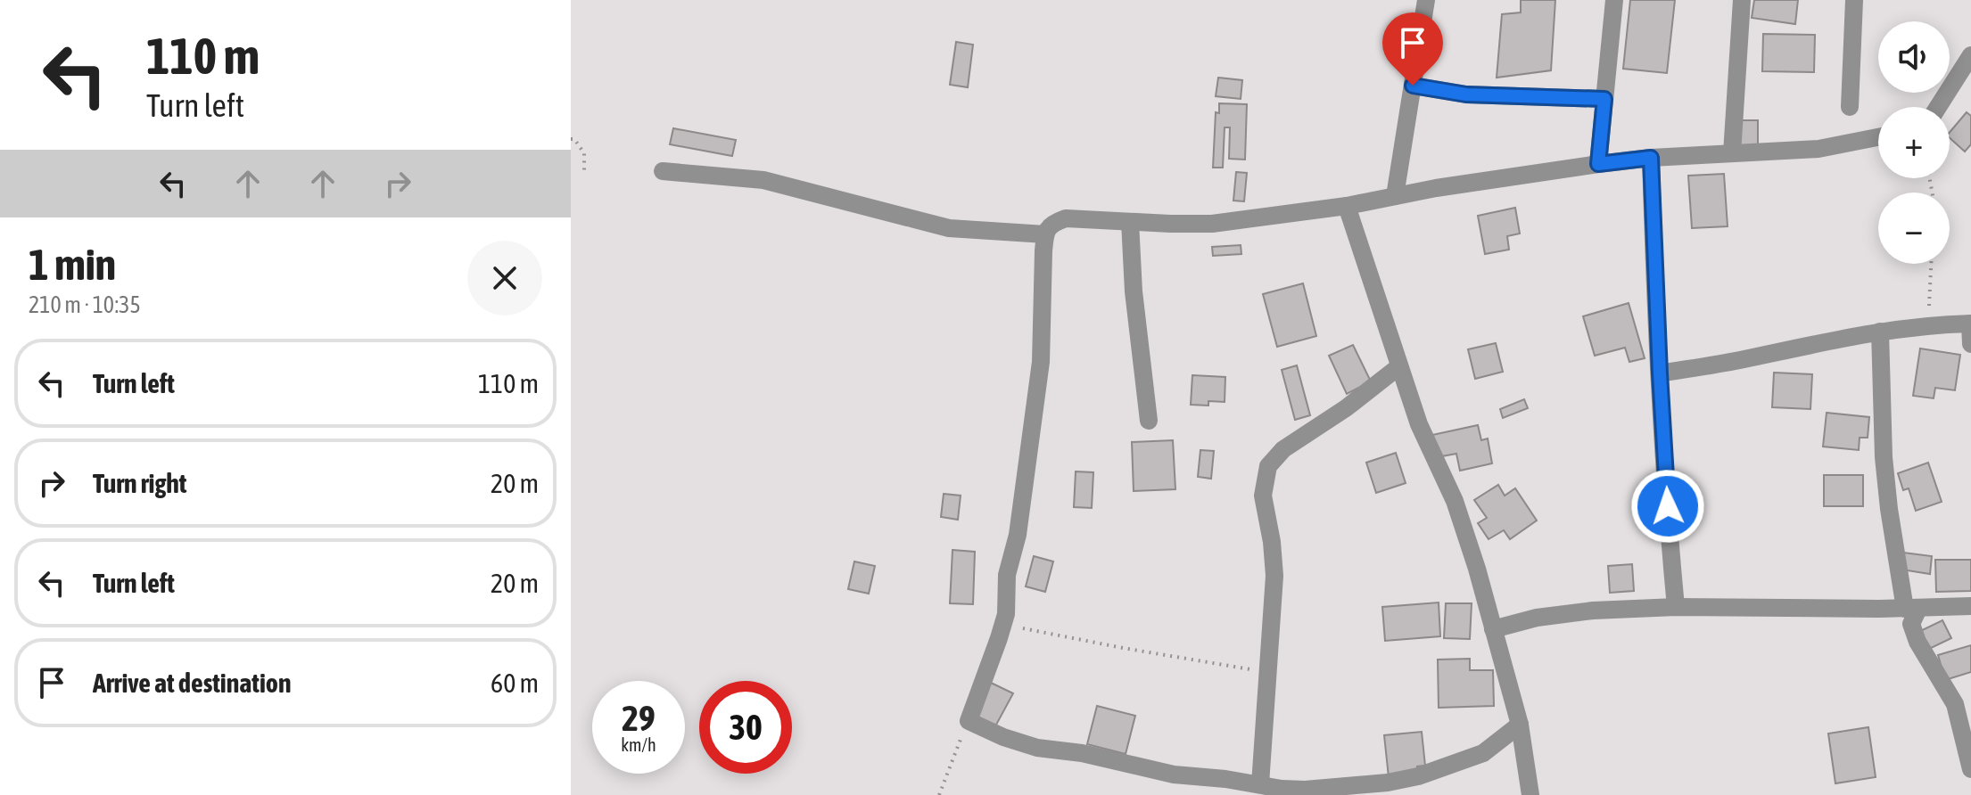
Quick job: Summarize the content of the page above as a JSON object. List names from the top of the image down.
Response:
{
  "page": {
    "turn": ["110 m", "Turn left"],
    "map_buttons": ["+", "−"],
    "heading": ["1 min", "210 m · 10:35"],
    "list": [
      {
        "name": "Turn left",
        "value": "110 m"
      },
      {
        "name": "Turn right",
        "value": "20 m"
      },
      {
        "name": "Turn left",
        "value": "20 m"
      },
      {
        "name": "Arrive at destination",
        "value": "60 m"
      }
    ],
    "speed": "29 km/h",
    "limit": "30"
  }
}
